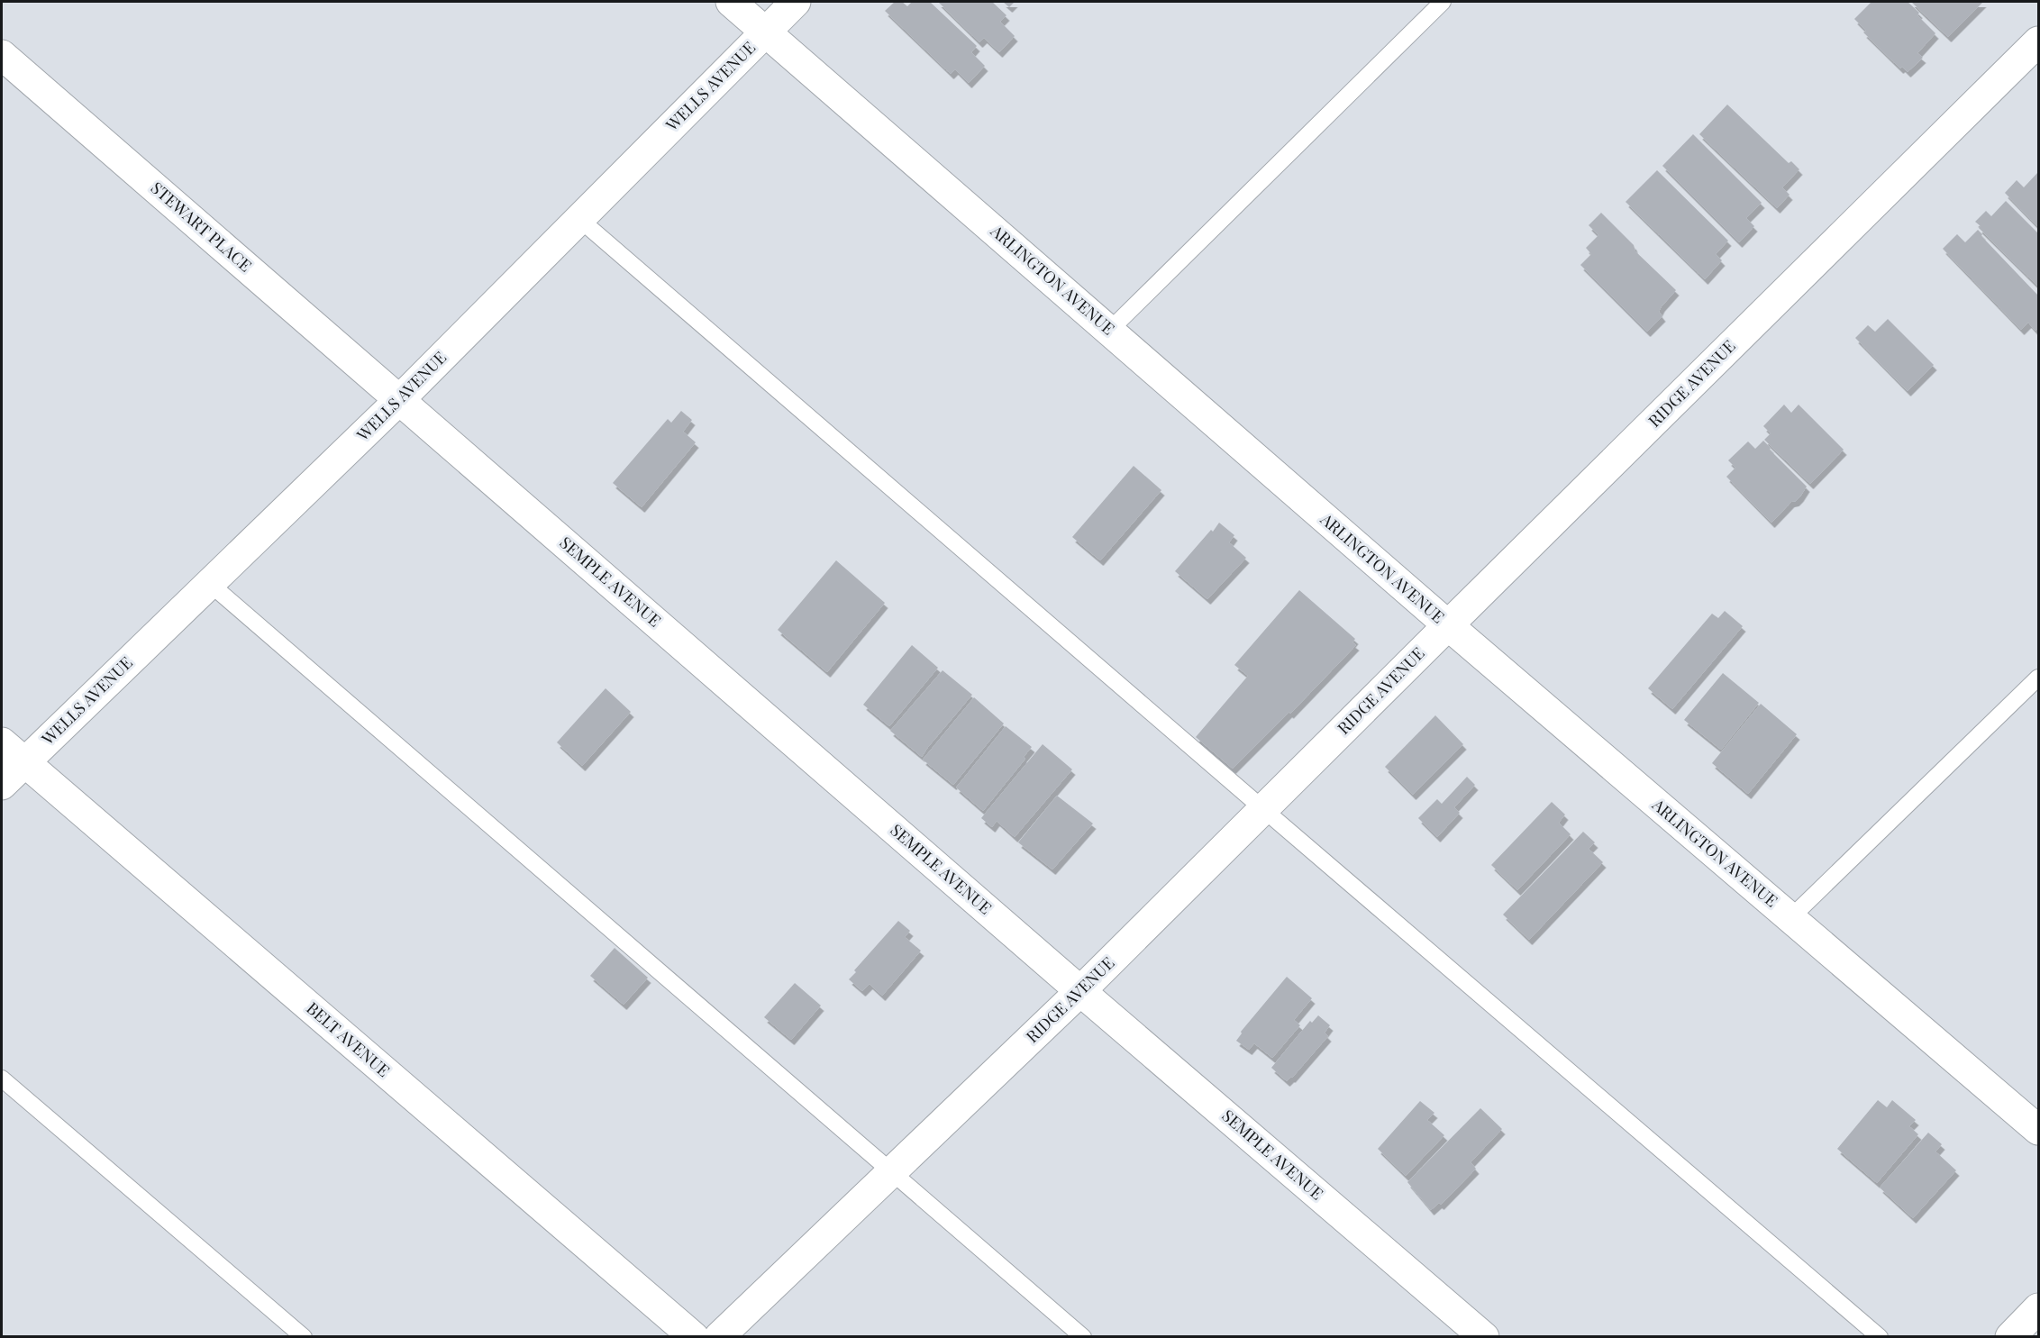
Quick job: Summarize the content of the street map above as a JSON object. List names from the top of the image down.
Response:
{
  "streets": {
    "street": [
      "WELLS AVENUE",
      "STEWART PLACE",
      "ARLINGTON AVENUE",
      "RIDGE AVENUE",
      "SEMPLE AVENUE",
      "BELT AVENUE"
    ]
  },
  "crossings": [
    ["WELLS AVENUE", "STEWART PLACE"],
    ["WELLS AVENUE", "ARLINGTON AVENUE"],
    ["WELLS AVENUE", "SEMPLE AVENUE"],
    ["WELLS AVENUE", "BELT AVENUE"],
    ["STEWART PLACE", "SEMPLE AVENUE"],
    ["ARLINGTON AVENUE", "RIDGE AVENUE"],
    ["RIDGE AVENUE", "SEMPLE AVENUE"]
  ]
}
